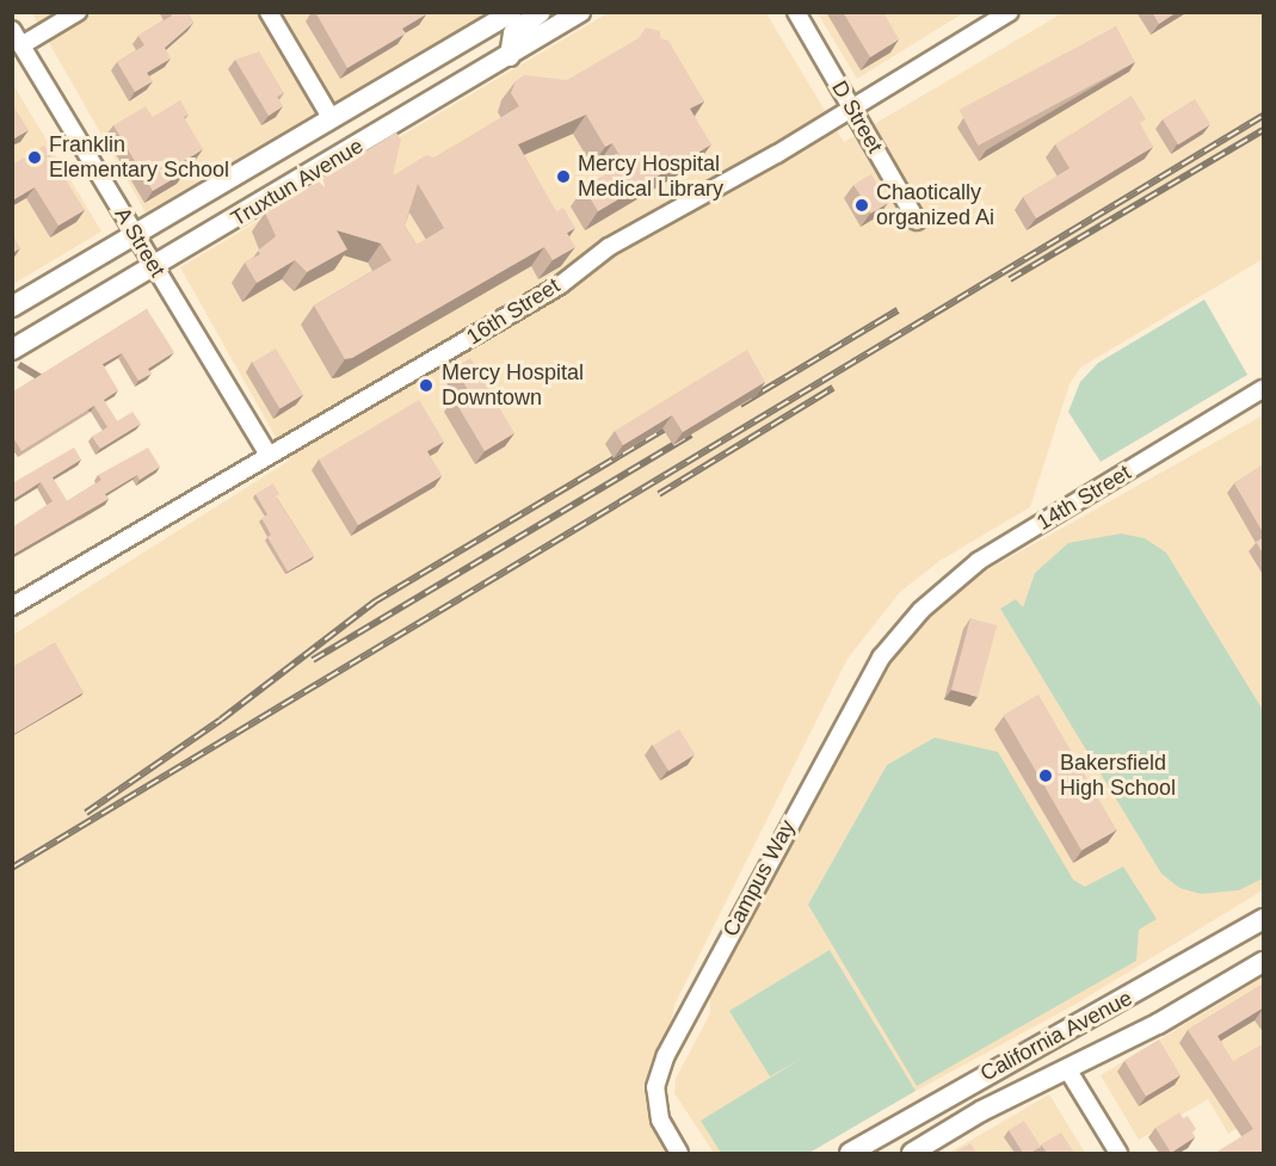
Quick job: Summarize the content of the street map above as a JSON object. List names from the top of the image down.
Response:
{
  "streets": {
    "main road": ["Truxtun Avenue", "California Avenue"],
    "street": [
      "D Street",
      "A Street",
      "16th Street",
      "14th Street",
      "Campus Way"
    ]
  },
  "crossings": [
    ["D Street", "16th Street"],
    ["Truxtun Avenue", "A Street"],
    ["A Street", "16th Street"],
    ["14th Street", "Campus Way"]
  ],
  "places": [
    "Franklin Elementary School",
    "Mercy Hospital Medical Library",
    "Chaotically organized Ai",
    "Mercy Hospital Downtown",
    "Bakersfield High School"
  ]
}
